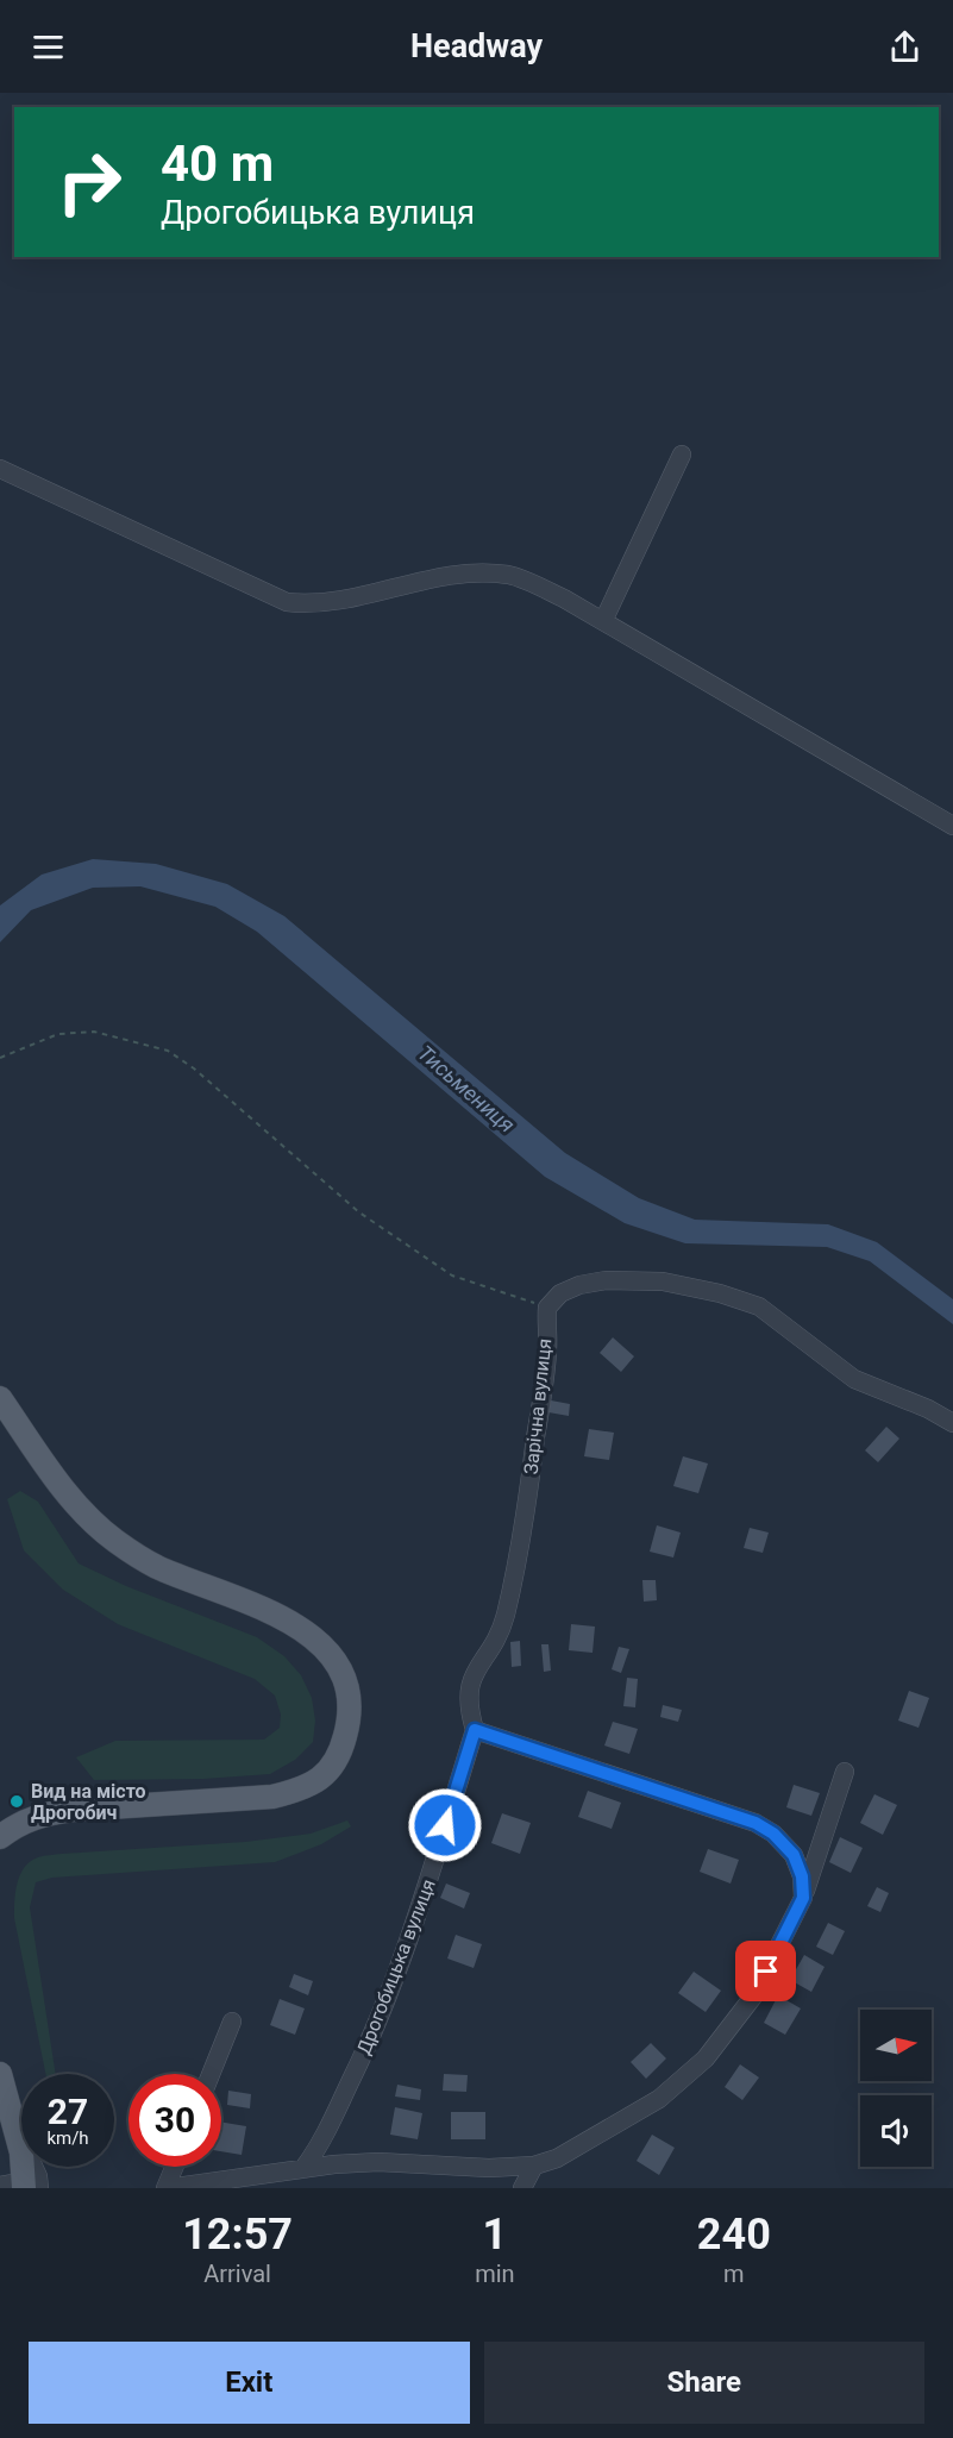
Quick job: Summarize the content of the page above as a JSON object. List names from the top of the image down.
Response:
{
  "streets": {
    "street": ["Зарічна вулиця", "Дрогобицька вулиця"]
  },
  "crossings": [
    ["Зарічна вулиця", "Дрогобицька вулиця"]
  ],
  "water": ["Тисьмениця"],
  "places": ["Вид на місто Дрогобич"],
  "north": "right",
  "page": {
    "header": "Headway",
    "turn": ["40 m", "Дрогобицька вулиця"],
    "speed": "27 km/h",
    "limit": "30",
    "eta": [
      "12:57",
      "Arrival",
      "1",
      "min",
      "240",
      "m"
    ],
    "buttons": ["Exit", "Share"]
  }
}
